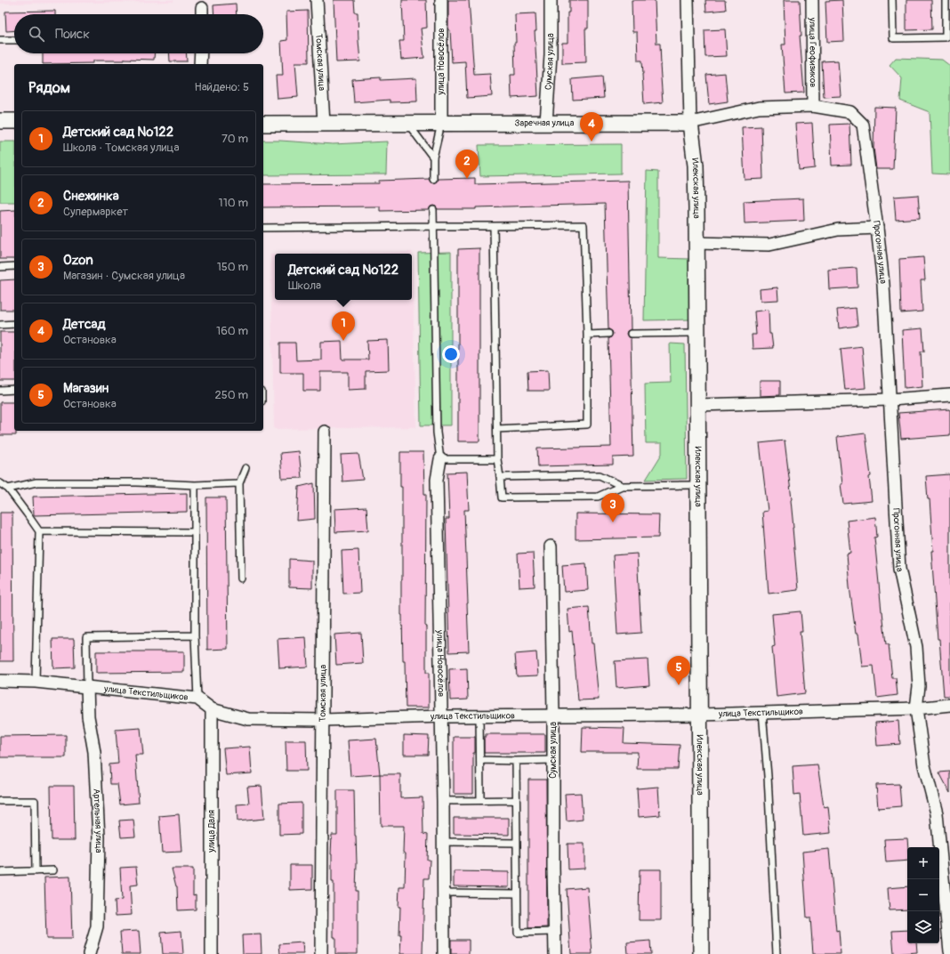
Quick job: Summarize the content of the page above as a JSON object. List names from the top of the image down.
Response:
{
  "streets": {
    "street": [
      "улица Геофизиков",
      "Томская улица",
      "улица Новосёлов",
      "Сумская улица",
      "Заречная улица",
      "Илекская улица",
      "Прогонная улица",
      "улица Текстильщиков",
      "Артельная улица",
      "улица Даля"
    ]
  },
  "crossings": [
    ["улица Геофизиков", "Заречная улица"],
    ["Томская улица", "Заречная улица"],
    ["Томская улица", "улица Текстильщиков"],
    ["улица Новосёлов", "Заречная улица"],
    ["улица Новосёлов", "улица Текстильщиков"],
    ["Сумская улица", "Заречная улица"],
    ["Сумская улица", "улица Текстильщиков"],
    ["Заречная улица", "Илекская улица"],
    ["Заречная улица", "Прогонная улица"],
    ["Илекская улица", "улица Текстильщиков"],
    ["Прогонная улица", "улица Текстильщиков"],
    ["улица Текстильщиков", "Артельная улица"],
    ["улица Текстильщиков", "улица Даля"]
  ],
  "page": {
    "search": "Поиск",
    "heading": ["Рядом", "Найдено: 5"],
    "list": [
      {
        "mark": "1",
        "name": "Детский сад №122",
        "note": "Школа · Томская улица",
        "value": "70 m"
      },
      {
        "mark": "2",
        "name": "Снежинка",
        "note": "Супермаркет",
        "value": "110 m"
      },
      {
        "mark": "3",
        "name": "Ozon",
        "note": "Магазин · Сумская улица",
        "value": "150 m"
      },
      {
        "mark": "4",
        "name": "Детсад",
        "note": "Остановка",
        "value": "160 m"
      },
      {
        "mark": "5",
        "name": "Магазин",
        "note": "Остановка",
        "value": "250 m"
      }
    ],
    "pins": [
      "4",
      "2",
      "1",
      "3",
      "5"
    ],
    "popup": ["Детский сад №122", "Школа"],
    "map_buttons": ["+", "−"]
  }
}
